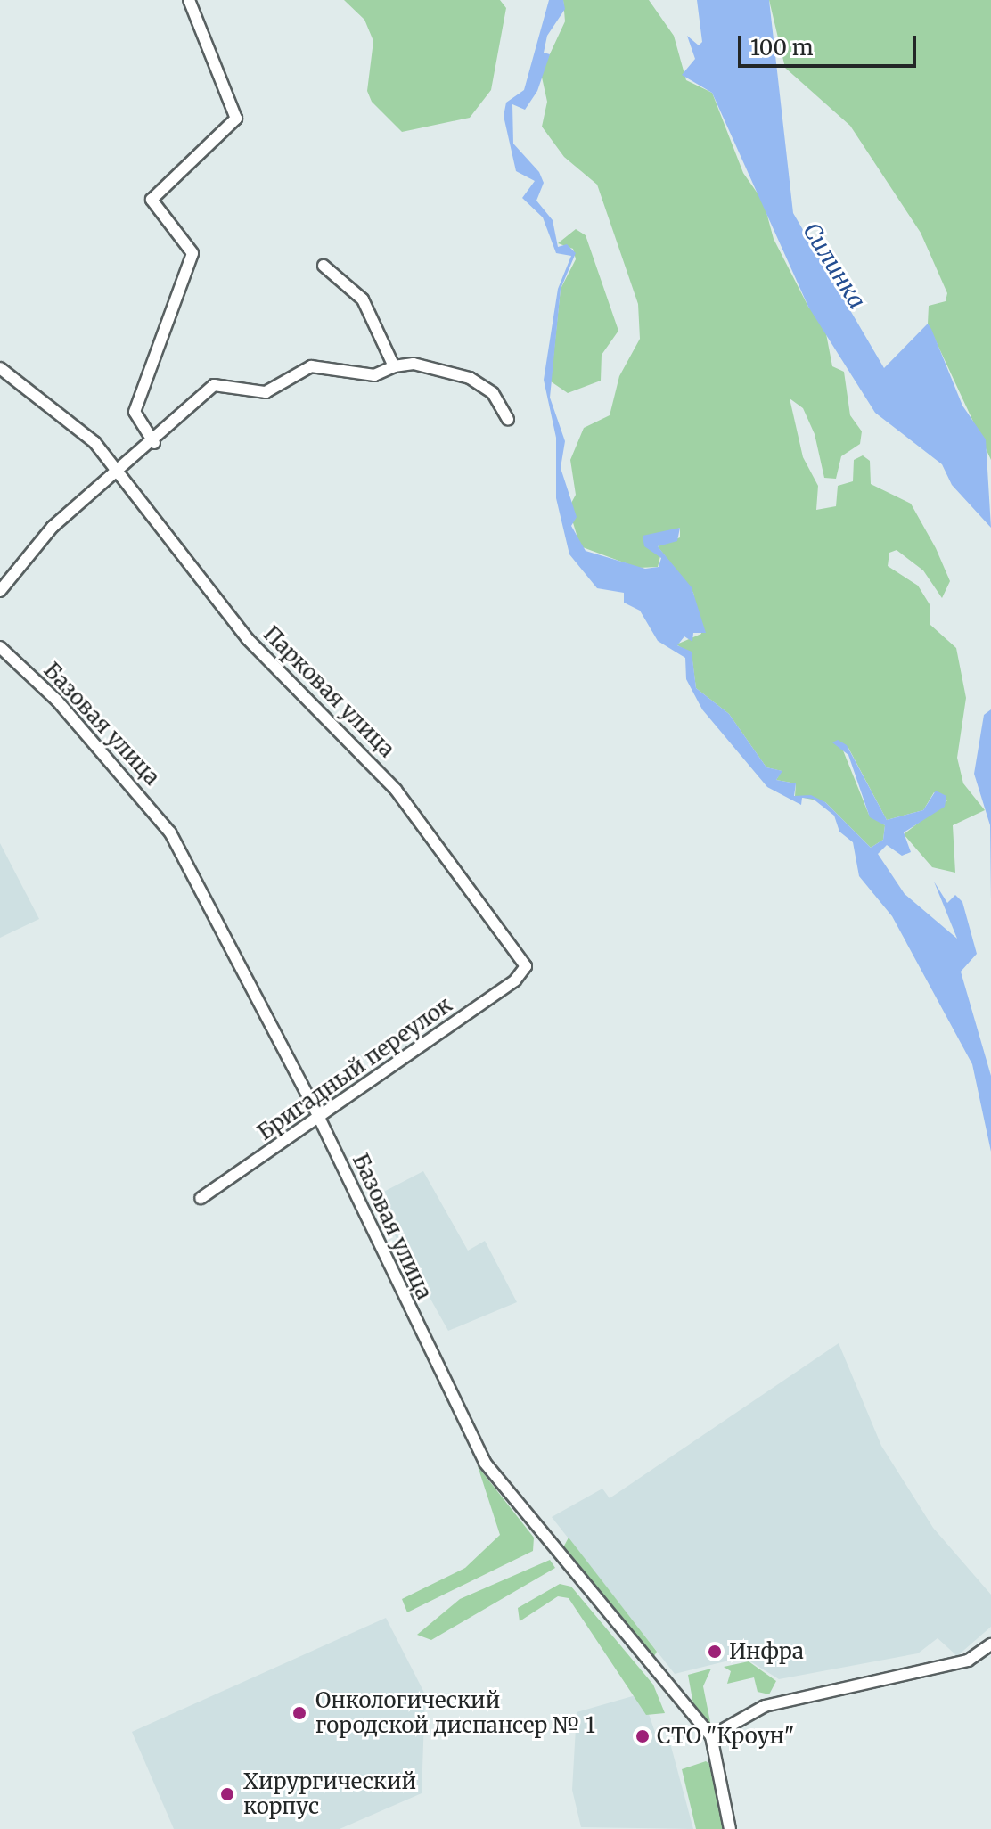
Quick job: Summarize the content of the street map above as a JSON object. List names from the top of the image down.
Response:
{
  "streets": {
    "street": ["Парковая улица", "Базовая улица", "Бригадный переулок"]
  },
  "crossings": [
    ["Парковая улица", "Бригадный переулок"],
    ["Базовая улица", "Бригадный переулок"]
  ],
  "water": ["Силинка"],
  "places": [
    "Инфра",
    "Онкологический городской диспансер № 1",
    "СТО \"Кроун\"",
    "Хирургический корпус"
  ],
  "scale_bar": "100 m"
}
